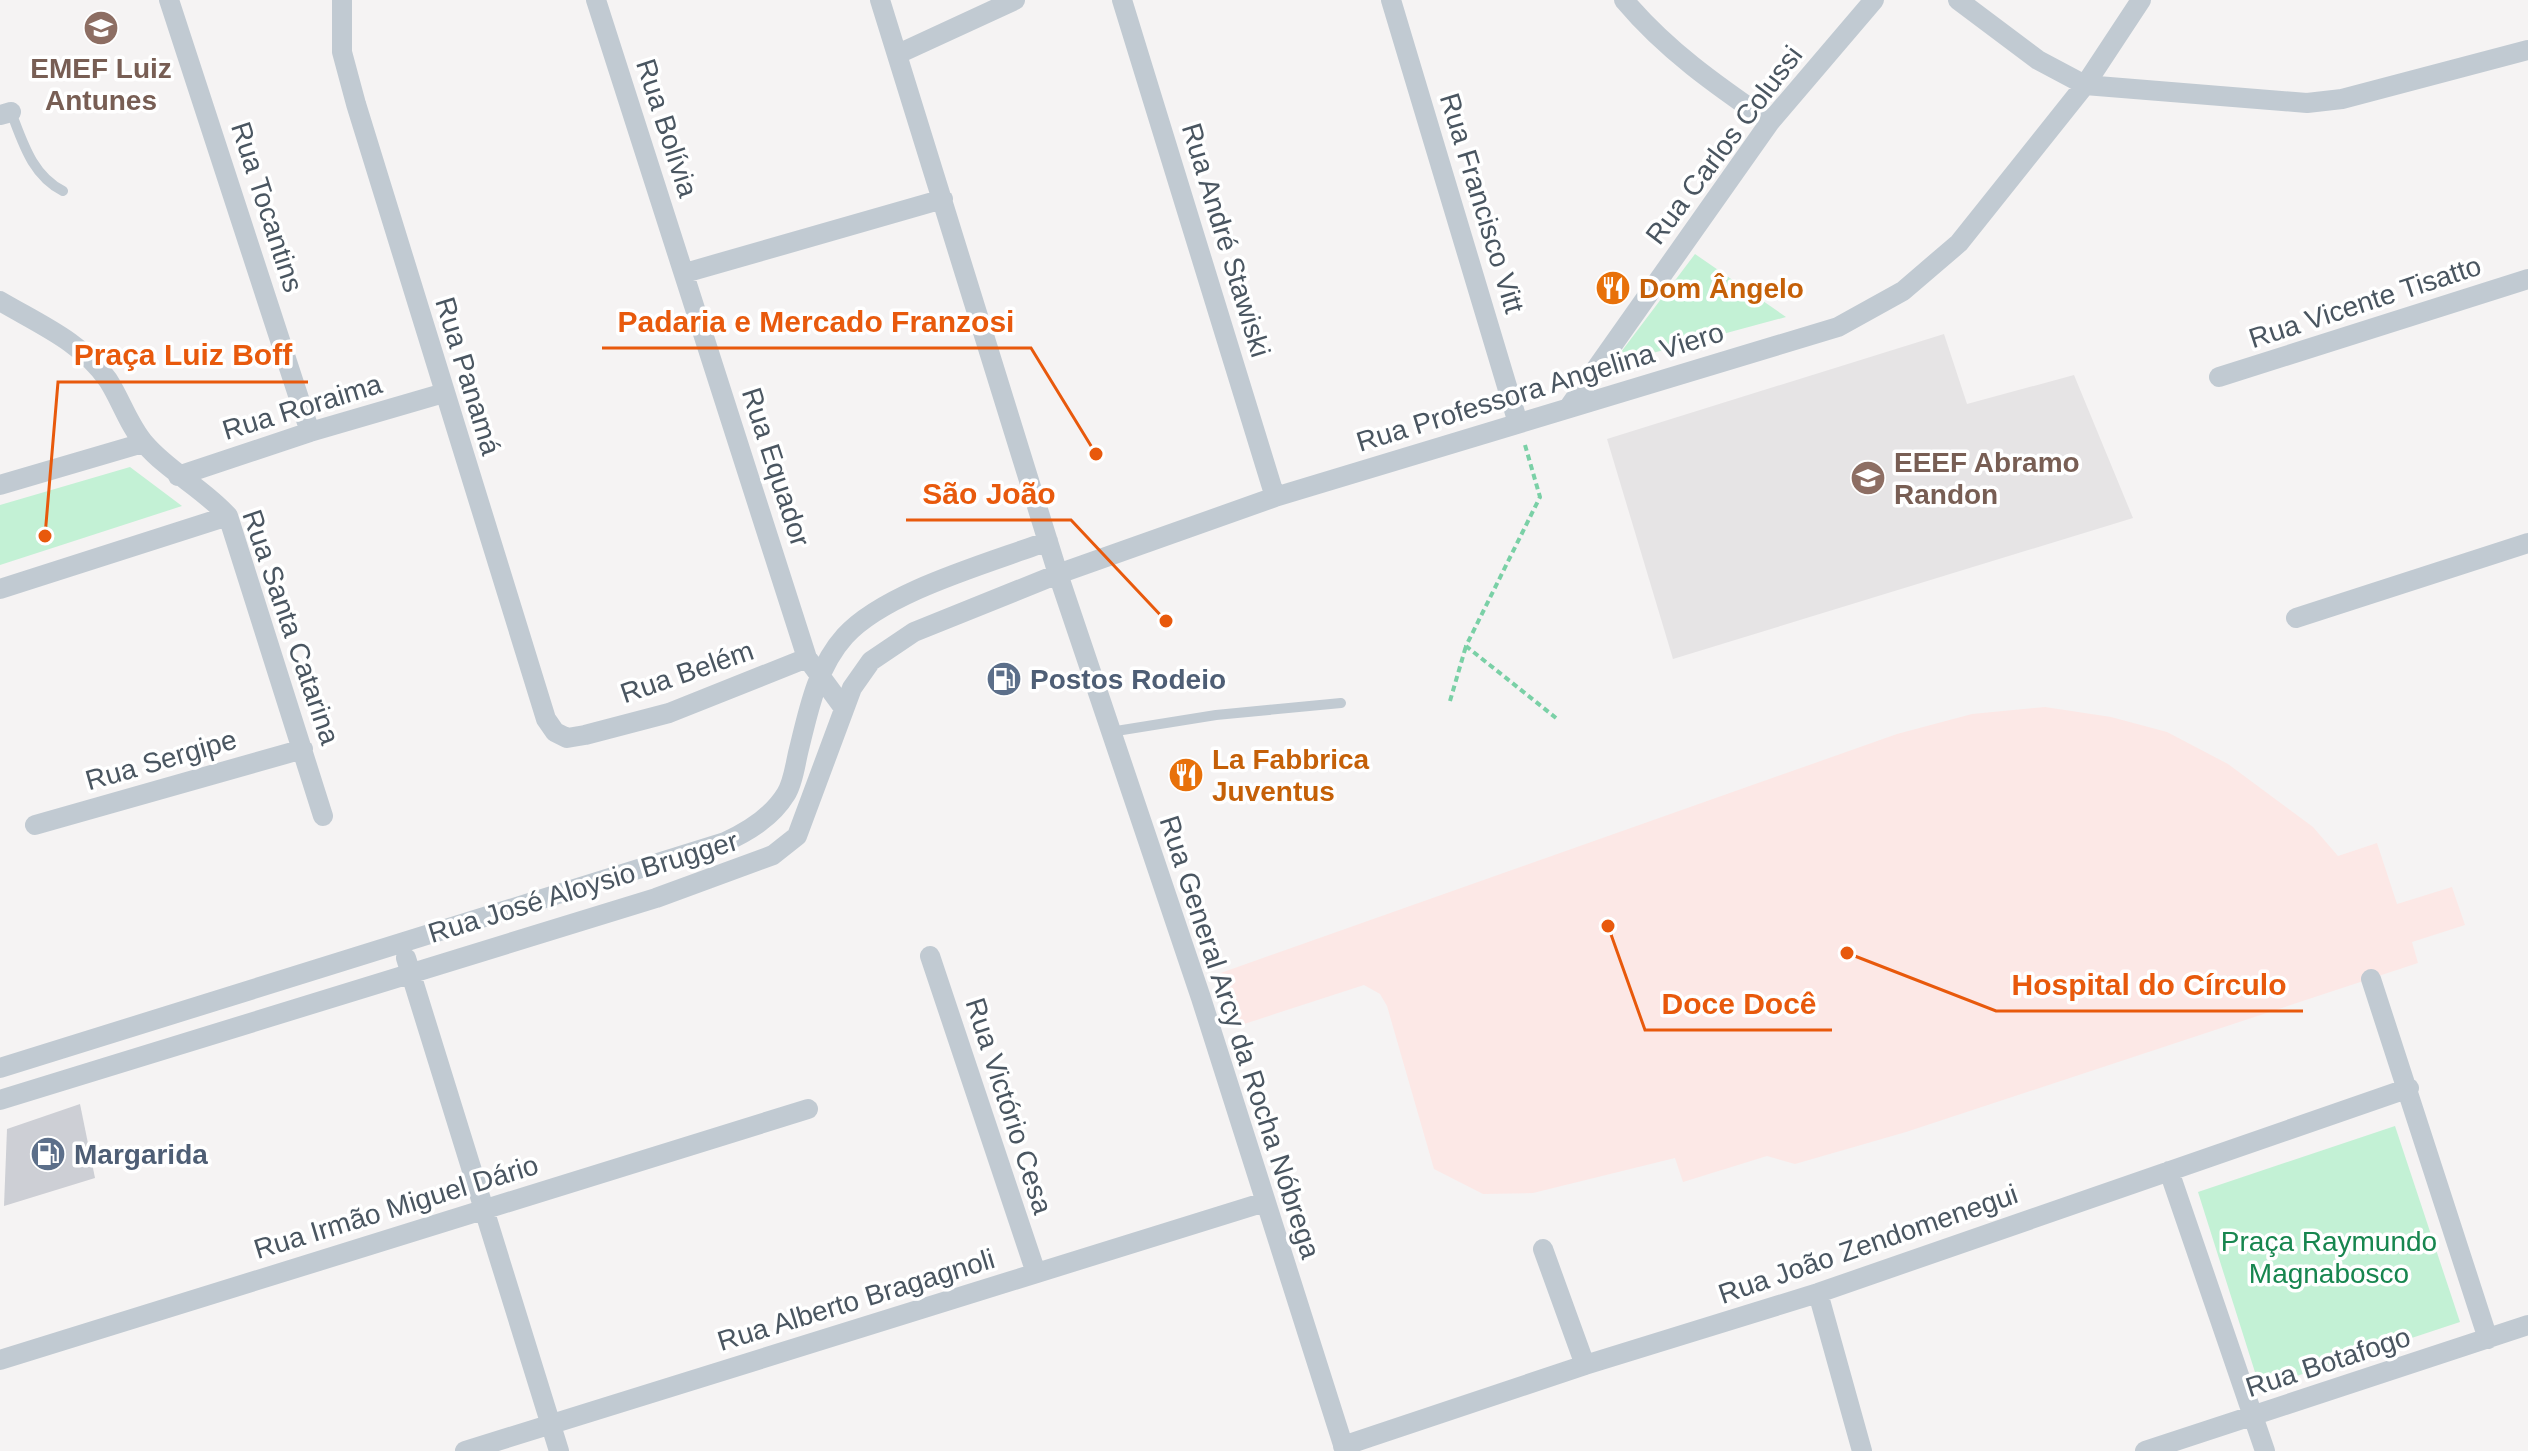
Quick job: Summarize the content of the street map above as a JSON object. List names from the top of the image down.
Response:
{
  "streets": {
    "street": [
      "Rua Bolívia",
      "Rua Carlos Colussi",
      "Rua Francisco Vitt",
      "Rua Tocantins",
      "Rua André Stawiski",
      "Rua Vicente Tisatto",
      "Rua Panamá",
      "Rua Professora Angelina Viero",
      "Rua Roraima",
      "Rua Equador",
      "Rua Santa Catarina",
      "Rua Belém",
      "Rua Sergipe",
      "Rua José Aloysio Brugger",
      "Rua General Arcy da Rocha Nóbrega",
      "Rua Victório Cesa",
      "Rua Irmão Miguel Dário",
      "Rua João Zendomenegui",
      "Rua Alberto Bragagnoli",
      "Rua Botafogo"
    ]
  },
  "crossings": [
    ["Rua Bolívia", "Rua Equador"],
    ["Rua Carlos Colussi", "Rua Professora Angelina Viero"],
    ["Rua Francisco Vitt", "Rua Professora Angelina Viero"],
    ["Rua Tocantins", "Rua Roraima"],
    ["Rua André Stawiski", "Rua Professora Angelina Viero"],
    ["Rua Panamá", "Rua Roraima"],
    ["Rua Panamá", "Rua Belém"],
    ["Rua Professora Angelina Viero", "Rua José Aloysio Brugger"],
    ["Rua Professora Angelina Viero", "Rua General Arcy da Rocha Nóbrega"],
    ["Rua Roraima", "Rua Santa Catarina"],
    ["Rua Equador", "Rua Belém"],
    ["Rua Equador", "Rua José Aloysio Brugger"],
    ["Rua Santa Catarina", "Rua Sergipe"],
    ["Rua José Aloysio Brugger", "Rua General Arcy da Rocha Nóbrega"],
    ["Rua General Arcy da Rocha Nóbrega", "Rua João Zendomenegui"],
    ["Rua General Arcy da Rocha Nóbrega", "Rua Alberto Bragagnoli"],
    ["Rua Victório Cesa", "Rua Alberto Bragagnoli"]
  ],
  "parks": ["Praça Raymundo Magnabosco"],
  "places": {
    "school or university": ["EMEF Luiz Antunes", "EEEF Abramo Randon"],
    "restaurant": ["Dom Ângelo", "La Fabbrica Juventus"],
    "other": [
      "Padaria e Mercado Franzosi",
      "Praça Luiz Boff",
      "São João",
      "Doce Docê",
      "Hospital do Círculo"
    ],
    "fuel station": ["Postos Rodeio", "Margarida"]
  }
}
